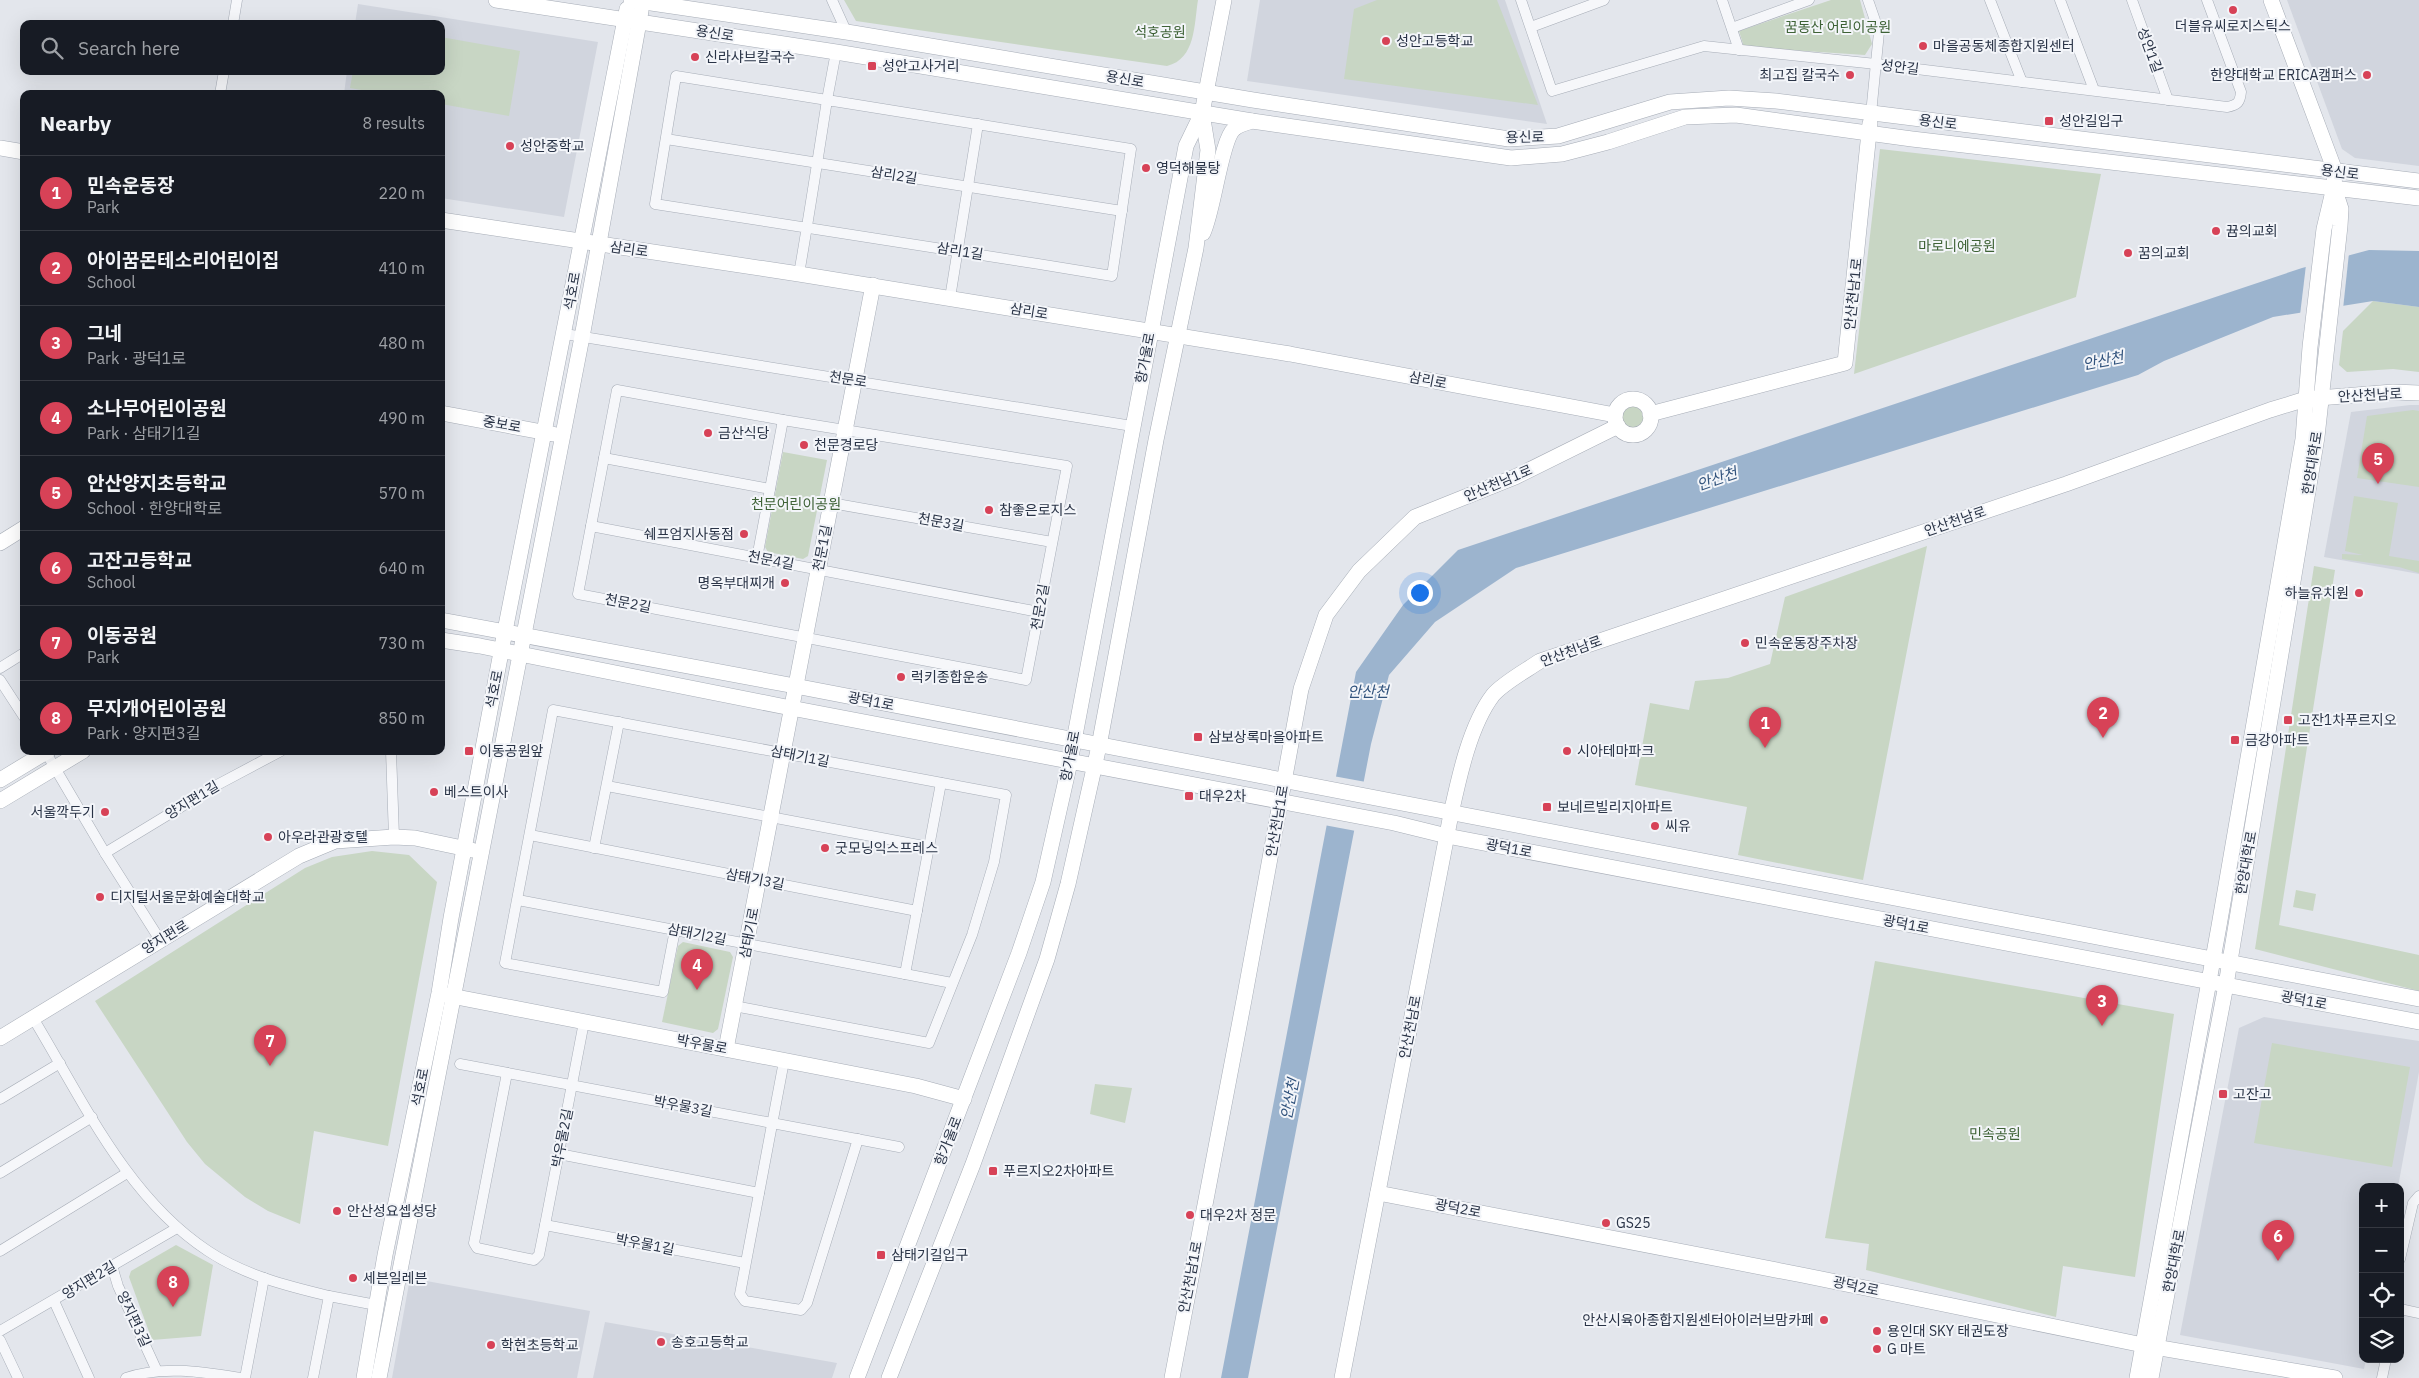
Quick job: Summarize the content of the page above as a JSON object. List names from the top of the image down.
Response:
{
  "streets": {
    "street": [
      "용신로",
      "성안1길",
      "성안길",
      "삼리2길",
      "삼리로",
      "삼리1길",
      "석호로",
      "안산천남1로",
      "항가울로",
      "천문로",
      "안산천남로",
      "중보로",
      "한양대학로",
      "천문3길",
      "천문1길",
      "천문4길",
      "천문2길",
      "광덕1로",
      "삼태기1길",
      "양지편1길",
      "삼태기3길",
      "삼태기로",
      "삼태기2길",
      "양지편로",
      "박우물로",
      "박우물3길",
      "박우물2길",
      "광덕2로",
      "박우물1길",
      "양지편2길",
      "양지편3길"
    ]
  },
  "crossings": [
    ["용신로", "석호로"],
    ["용신로", "안산천남1로"],
    ["용신로", "항가울로"],
    ["용신로", "한양대학로"],
    ["성안1길", "성안길"],
    ["삼리2길", "삼리1길"],
    ["삼리로", "석호로"],
    ["삼리로", "안산천남1로"],
    ["삼리로", "항가울로"],
    ["삼리로", "천문1길"],
    ["석호로", "천문로"],
    ["석호로", "중보로"],
    ["석호로", "광덕1로"],
    ["석호로", "양지편로"],
    ["석호로", "박우물로"],
    ["안산천남1로", "광덕1로"],
    ["항가울로", "천문로"],
    ["항가울로", "광덕1로"],
    ["항가울로", "박우물로"],
    ["천문로", "천문1길"],
    ["안산천남로", "한양대학로"],
    ["안산천남로", "광덕1로"],
    ["안산천남로", "광덕2로"],
    ["한양대학로", "광덕1로"],
    ["한양대학로", "광덕2로"],
    ["천문3길", "천문1길"],
    ["천문3길", "천문2길"],
    ["천문1길", "천문4길"],
    ["천문1길", "천문2길"],
    ["천문1길", "광덕1로"],
    ["천문1길", "삼태기로"],
    ["천문4길", "천문2길"],
    ["광덕1로", "삼태기로"],
    ["삼태기1길", "삼태기3길"],
    ["삼태기1길", "삼태기로"],
    ["삼태기1길", "삼태기2길"],
    ["삼태기3길", "삼태기로"],
    ["삼태기로", "삼태기2길"],
    ["삼태기로", "박우물로"],
    ["박우물로", "박우물2길"],
    ["박우물3길", "박우물2길"],
    ["박우물2길", "박우물1길"],
    ["양지편2길", "양지편3길"]
  ],
  "water": ["안산천"],
  "parks": [
    "꿈동산 어린이공원",
    "석호공원",
    "마로니에공원",
    "천문어린이공원",
    "민속공원"
  ],
  "places": {
    "other": [
      "더블유씨로지스틱스",
      "성안고등학교",
      "마을공동체종합지원센터",
      "신라샤브칼국수",
      "최고집 칼국수",
      "한양대학교 ERICA캠퍼스",
      "성안중학교",
      "영덕해물탕",
      "뀸의교회",
      "꿈의교회",
      "금산식당",
      "천문경로당",
      "참좋은로지스",
      "쉐프엄지사동점",
      "명옥부대찌개",
      "하늘유치원",
      "민속운동장주차장",
      "럭키종합운송",
      "시아테마파크",
      "베스트이사",
      "서울깍두기",
      "씨유",
      "아우라관광호텔",
      "굿모닝익스프레스",
      "디지털서울문화예술대학교",
      "안산성요셉성당",
      "대우2차 정문",
      "GS25",
      "세븐일레븐",
      "안산시육아종합지원센터아이러브맘카페",
      "용인대 SKY 태권도장",
      "송호고등학교",
      "학현초등학교",
      "G 마트"
    ],
    "transit": [
      "성안고사거리",
      "성안길입구",
      "고잔1차푸르지오",
      "삼보상록마을아파트",
      "금강아파트",
      "이동공원앞",
      "대우2차",
      "보네르빌리지아파트",
      "고잔고",
      "푸르지오2차아파트",
      "삼태기길입구"
    ]
  },
  "page": {
    "search": "Search here",
    "heading": ["Nearby", "8 results"],
    "list": [
      {
        "mark": "1",
        "name": "민속운동장",
        "note": "Park",
        "value": "220 m"
      },
      {
        "mark": "2",
        "name": "아이꿈몬테소리어린이집",
        "note": "School",
        "value": "410 m"
      },
      {
        "mark": "3",
        "name": "그네",
        "note": "Park · 광덕1로",
        "value": "480 m"
      },
      {
        "mark": "4",
        "name": "소나무어린이공원",
        "note": "Park · 삼태기1길",
        "value": "490 m"
      },
      {
        "mark": "5",
        "name": "안산양지초등학교",
        "note": "School · 한양대학로",
        "value": "570 m"
      },
      {
        "mark": "6",
        "name": "고잔고등학교",
        "note": "School",
        "value": "640 m"
      },
      {
        "mark": "7",
        "name": "이동공원",
        "note": "Park",
        "value": "730 m"
      },
      {
        "mark": "8",
        "name": "무지개어린이공원",
        "note": "Park · 양지편3길",
        "value": "850 m"
      }
    ],
    "pins": [
      "5",
      "2",
      "1",
      "4",
      "3",
      "7",
      "6",
      "8"
    ],
    "map_buttons": ["+", "−"]
  }
}
